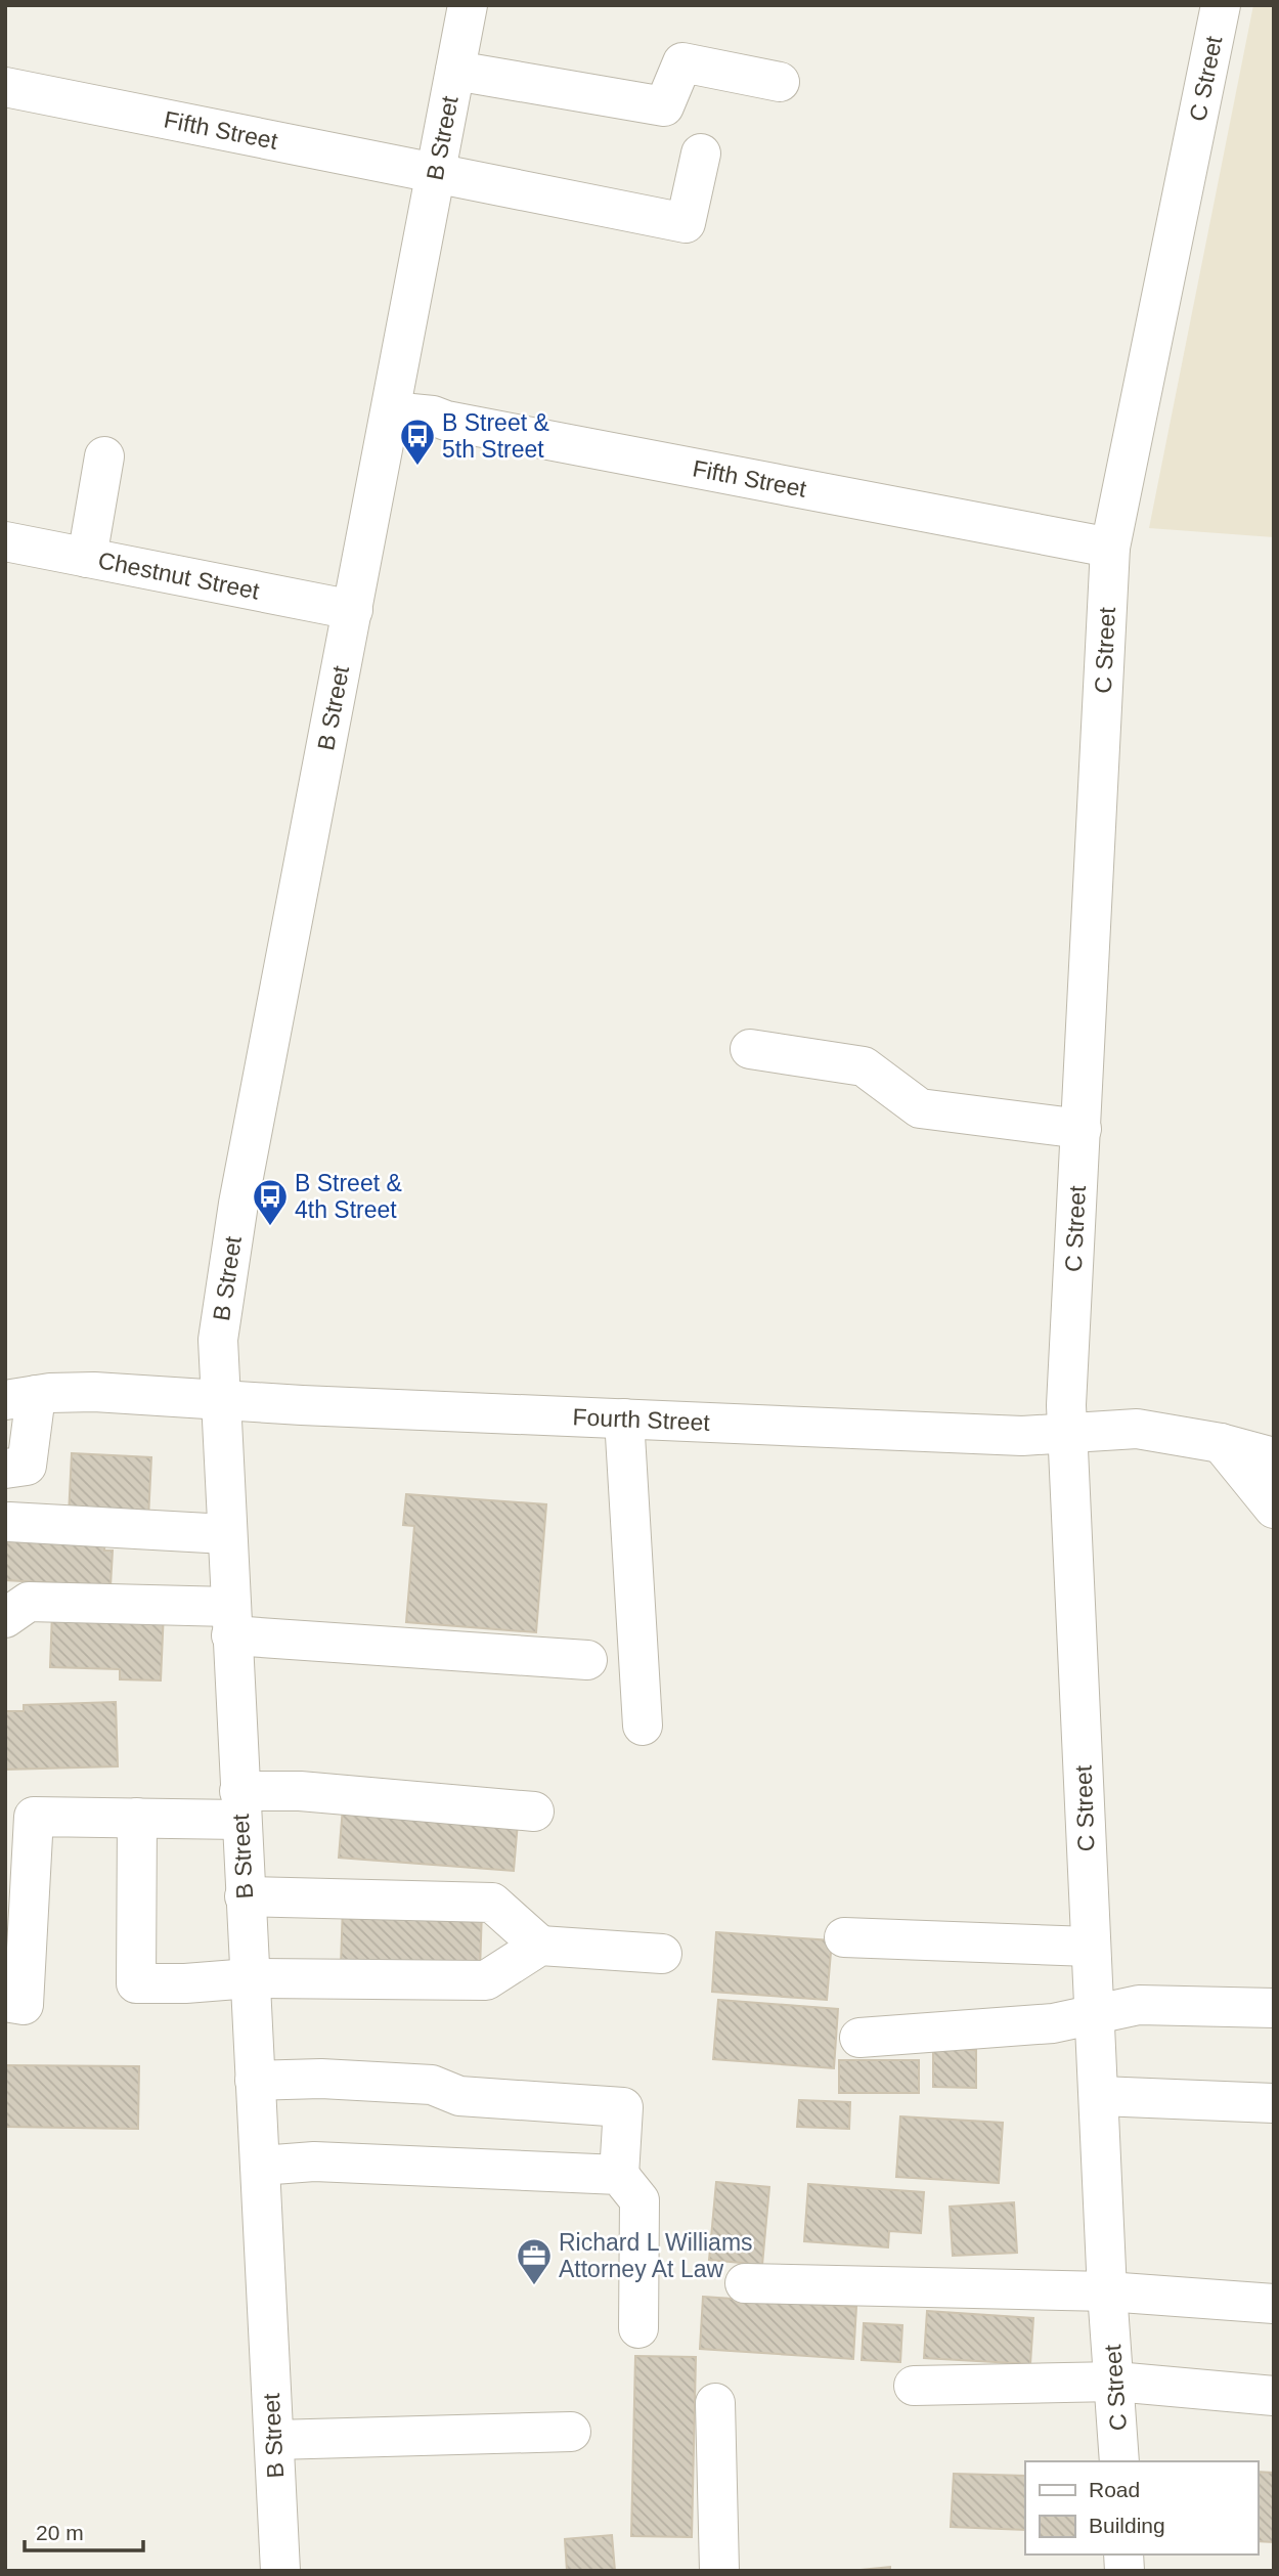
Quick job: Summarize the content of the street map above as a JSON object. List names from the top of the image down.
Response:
{
  "streets": {
    "street": [
      "C Street",
      "Fifth Street",
      "B Street",
      "Chestnut Street",
      "Fourth Street"
    ]
  },
  "crossings": [
    ["C Street", "Fifth Street"],
    ["C Street", "Fourth Street"],
    ["Fifth Street", "B Street"],
    ["B Street", "Chestnut Street"],
    ["B Street", "Fourth Street"]
  ],
  "places": {
    "bus stop": ["B Street & 5th Street", "B Street & 4th Street"],
    "office": ["Richard L Williams Attorney At Law"]
  },
  "legend": ["Road", "Building"],
  "scale_bar": "20 m"
}
